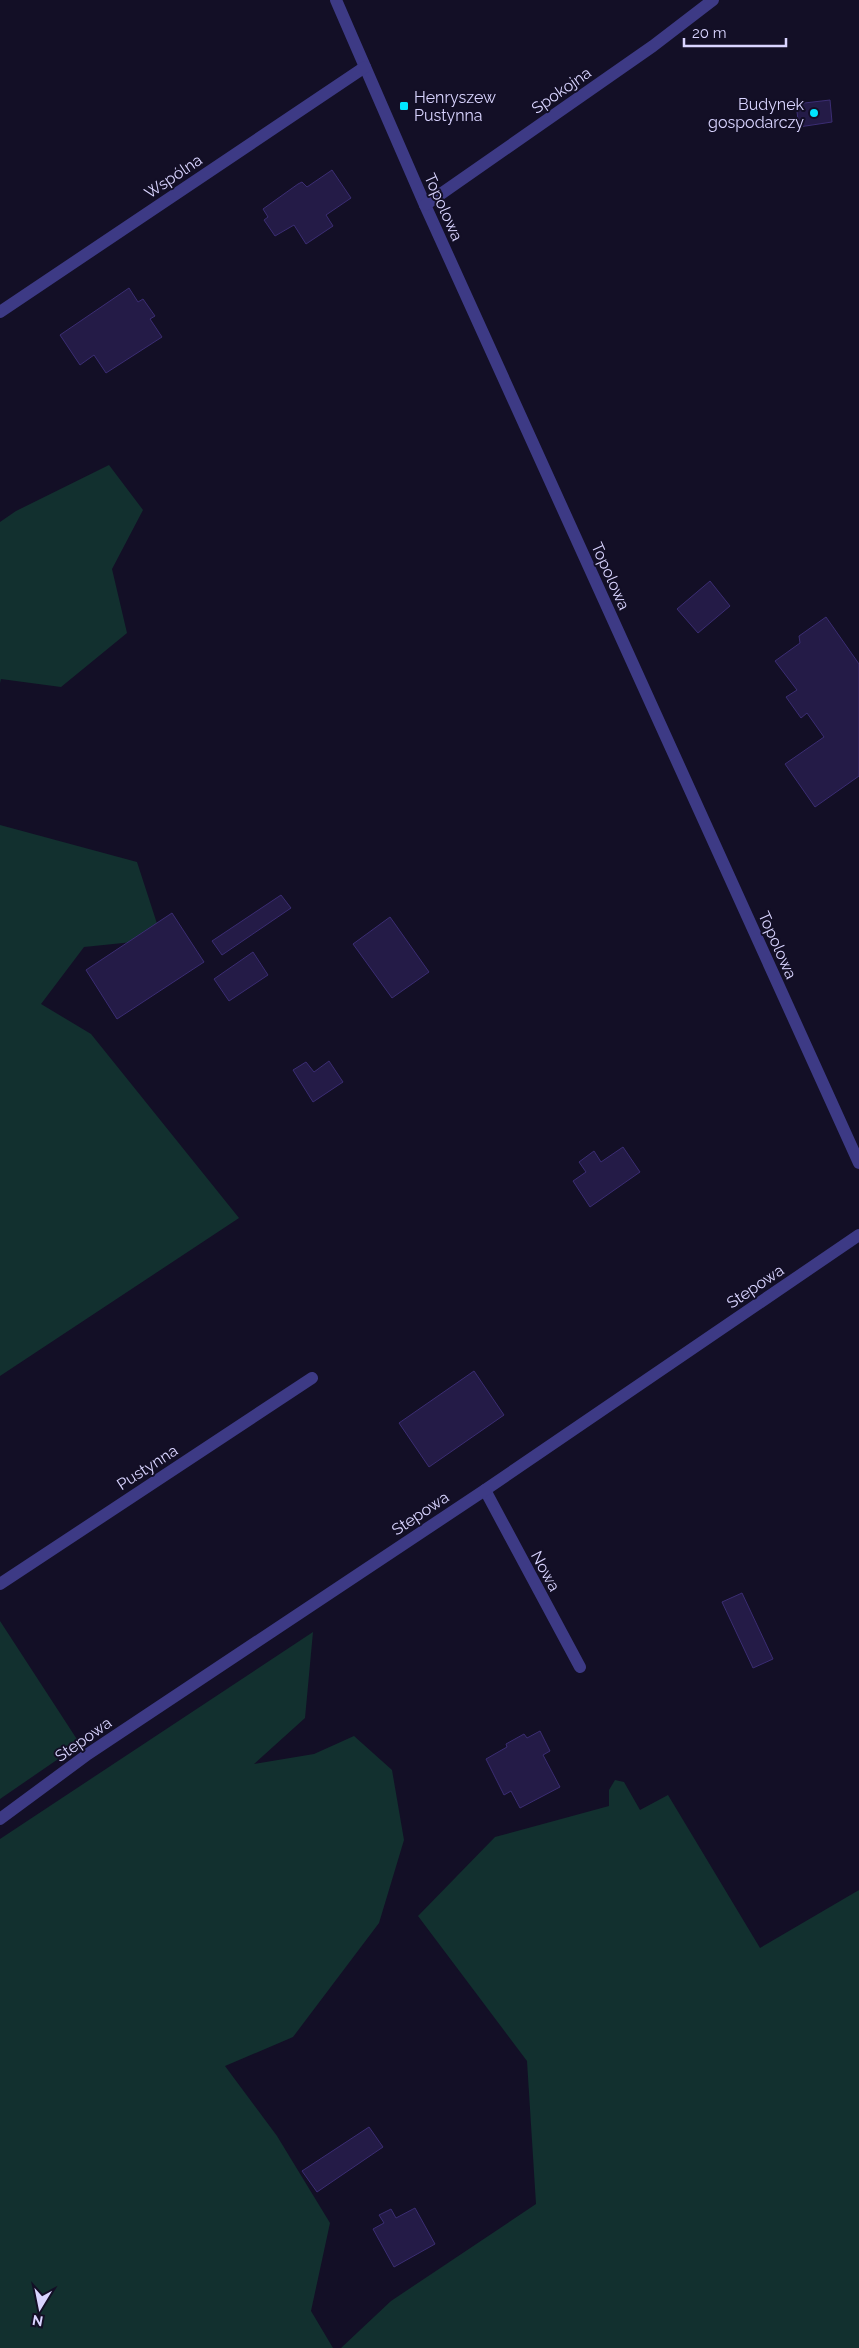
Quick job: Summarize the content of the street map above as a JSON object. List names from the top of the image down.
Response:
{
  "streets": {
    "street": [
      "Spokojna",
      "Wspólna",
      "Topolowa",
      "Stepowa",
      "Pustynna",
      "Nowa"
    ]
  },
  "crossings": [
    ["Spokojna", "Topolowa"],
    ["Wspólna", "Topolowa"],
    ["Stepowa", "Nowa"]
  ],
  "places": {
    "transit": ["Henryszew Pustynna"],
    "other": ["Budynek gospodarczy"]
  },
  "scale_bar": "20 m",
  "north": "bottom"
}
